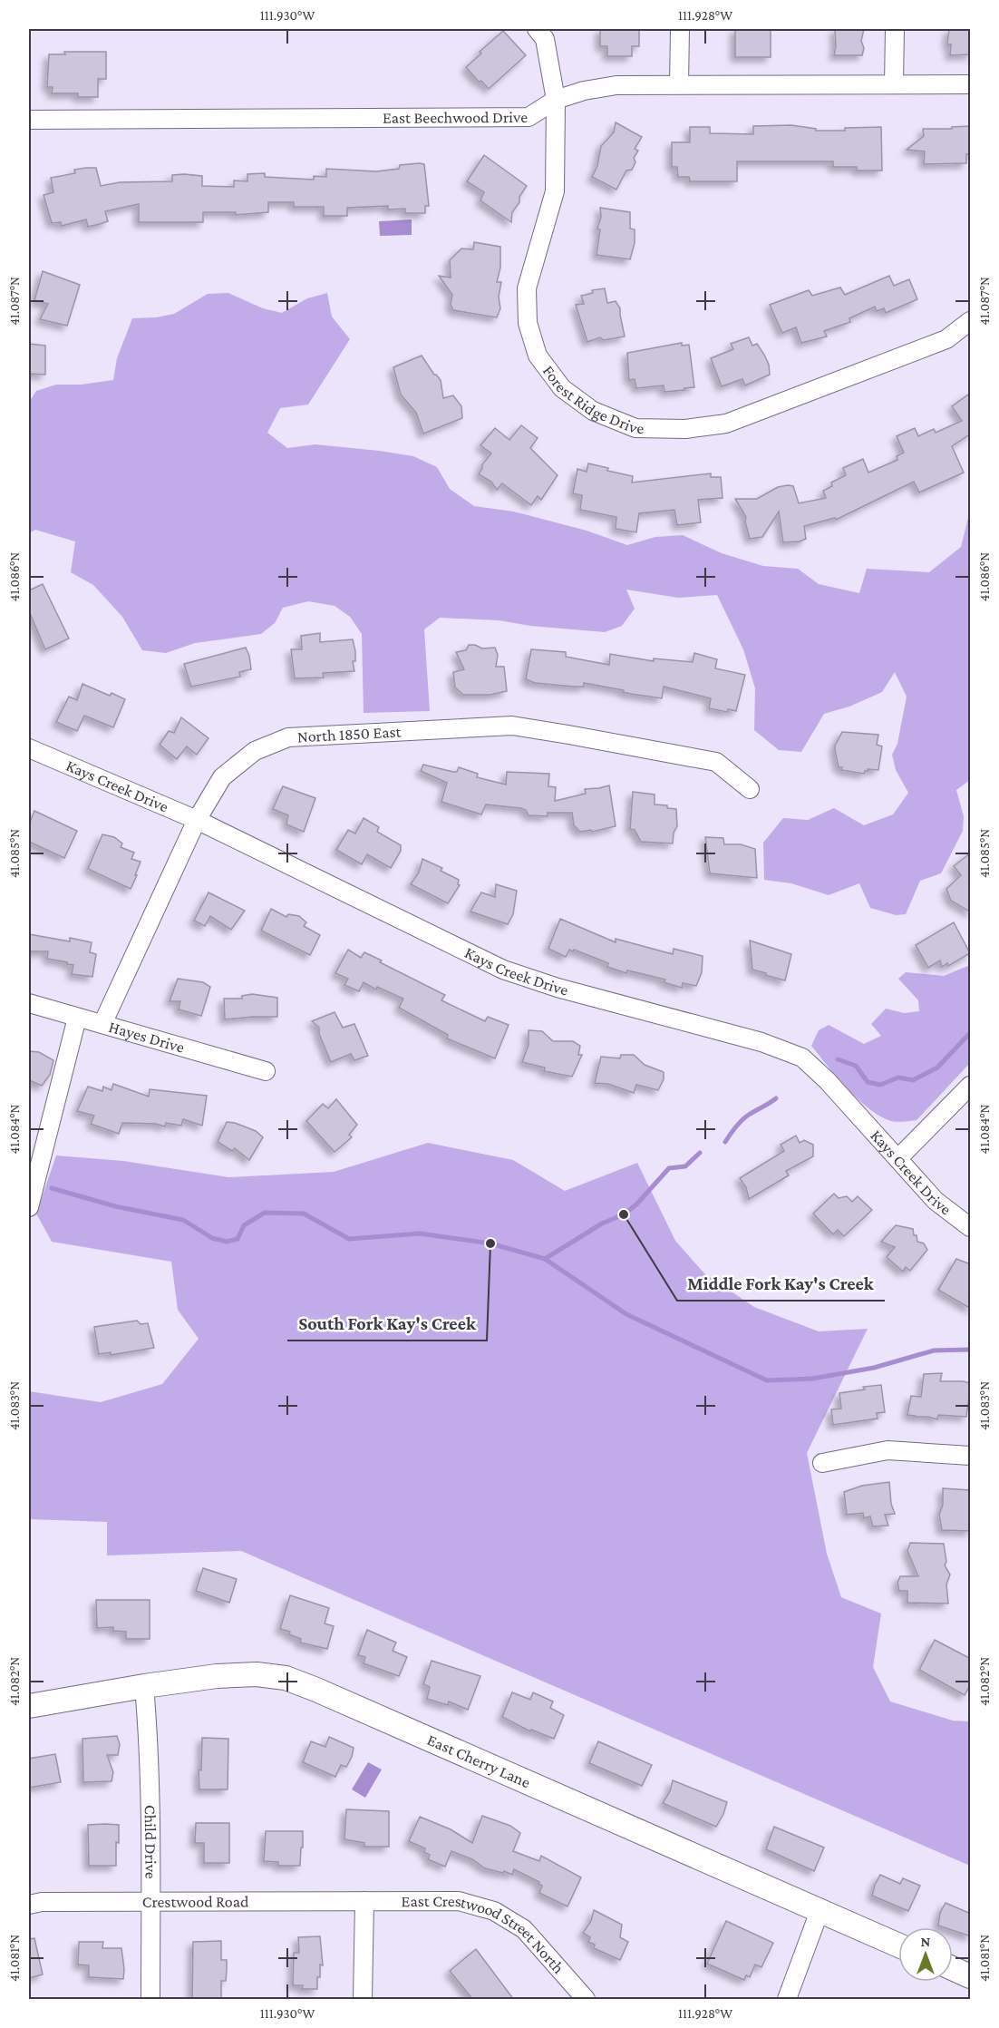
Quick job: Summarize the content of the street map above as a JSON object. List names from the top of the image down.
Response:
{
  "streets": {
    "street": [
      "East Beechwood Drive",
      "Forest Ridge Drive",
      "North 1850 East",
      "Kays Creek Drive",
      "Hayes Drive",
      "East Cherry Lane",
      "Child Drive",
      "Crestwood Road",
      "East Crestwood Street North"
    ]
  },
  "crossings": [
    ["East Beechwood Drive", "Forest Ridge Drive"],
    ["North 1850 East", "Kays Creek Drive"],
    ["North 1850 East", "Hayes Drive"],
    ["East Cherry Lane", "Child Drive"],
    ["Child Drive", "Crestwood Road"],
    ["Crestwood Road", "East Crestwood Street North"]
  ],
  "places": ["Middle Fork Kay's Creek", "South Fork Kay's Creek"],
  "north": "top",
  "coordinates": [
    "111.930°W",
    "111.928°W",
    "41.087°N",
    "41.086°N",
    "41.085°N",
    "41.084°N",
    "41.083°N",
    "41.082°N",
    "41.081°N"
  ]
}
